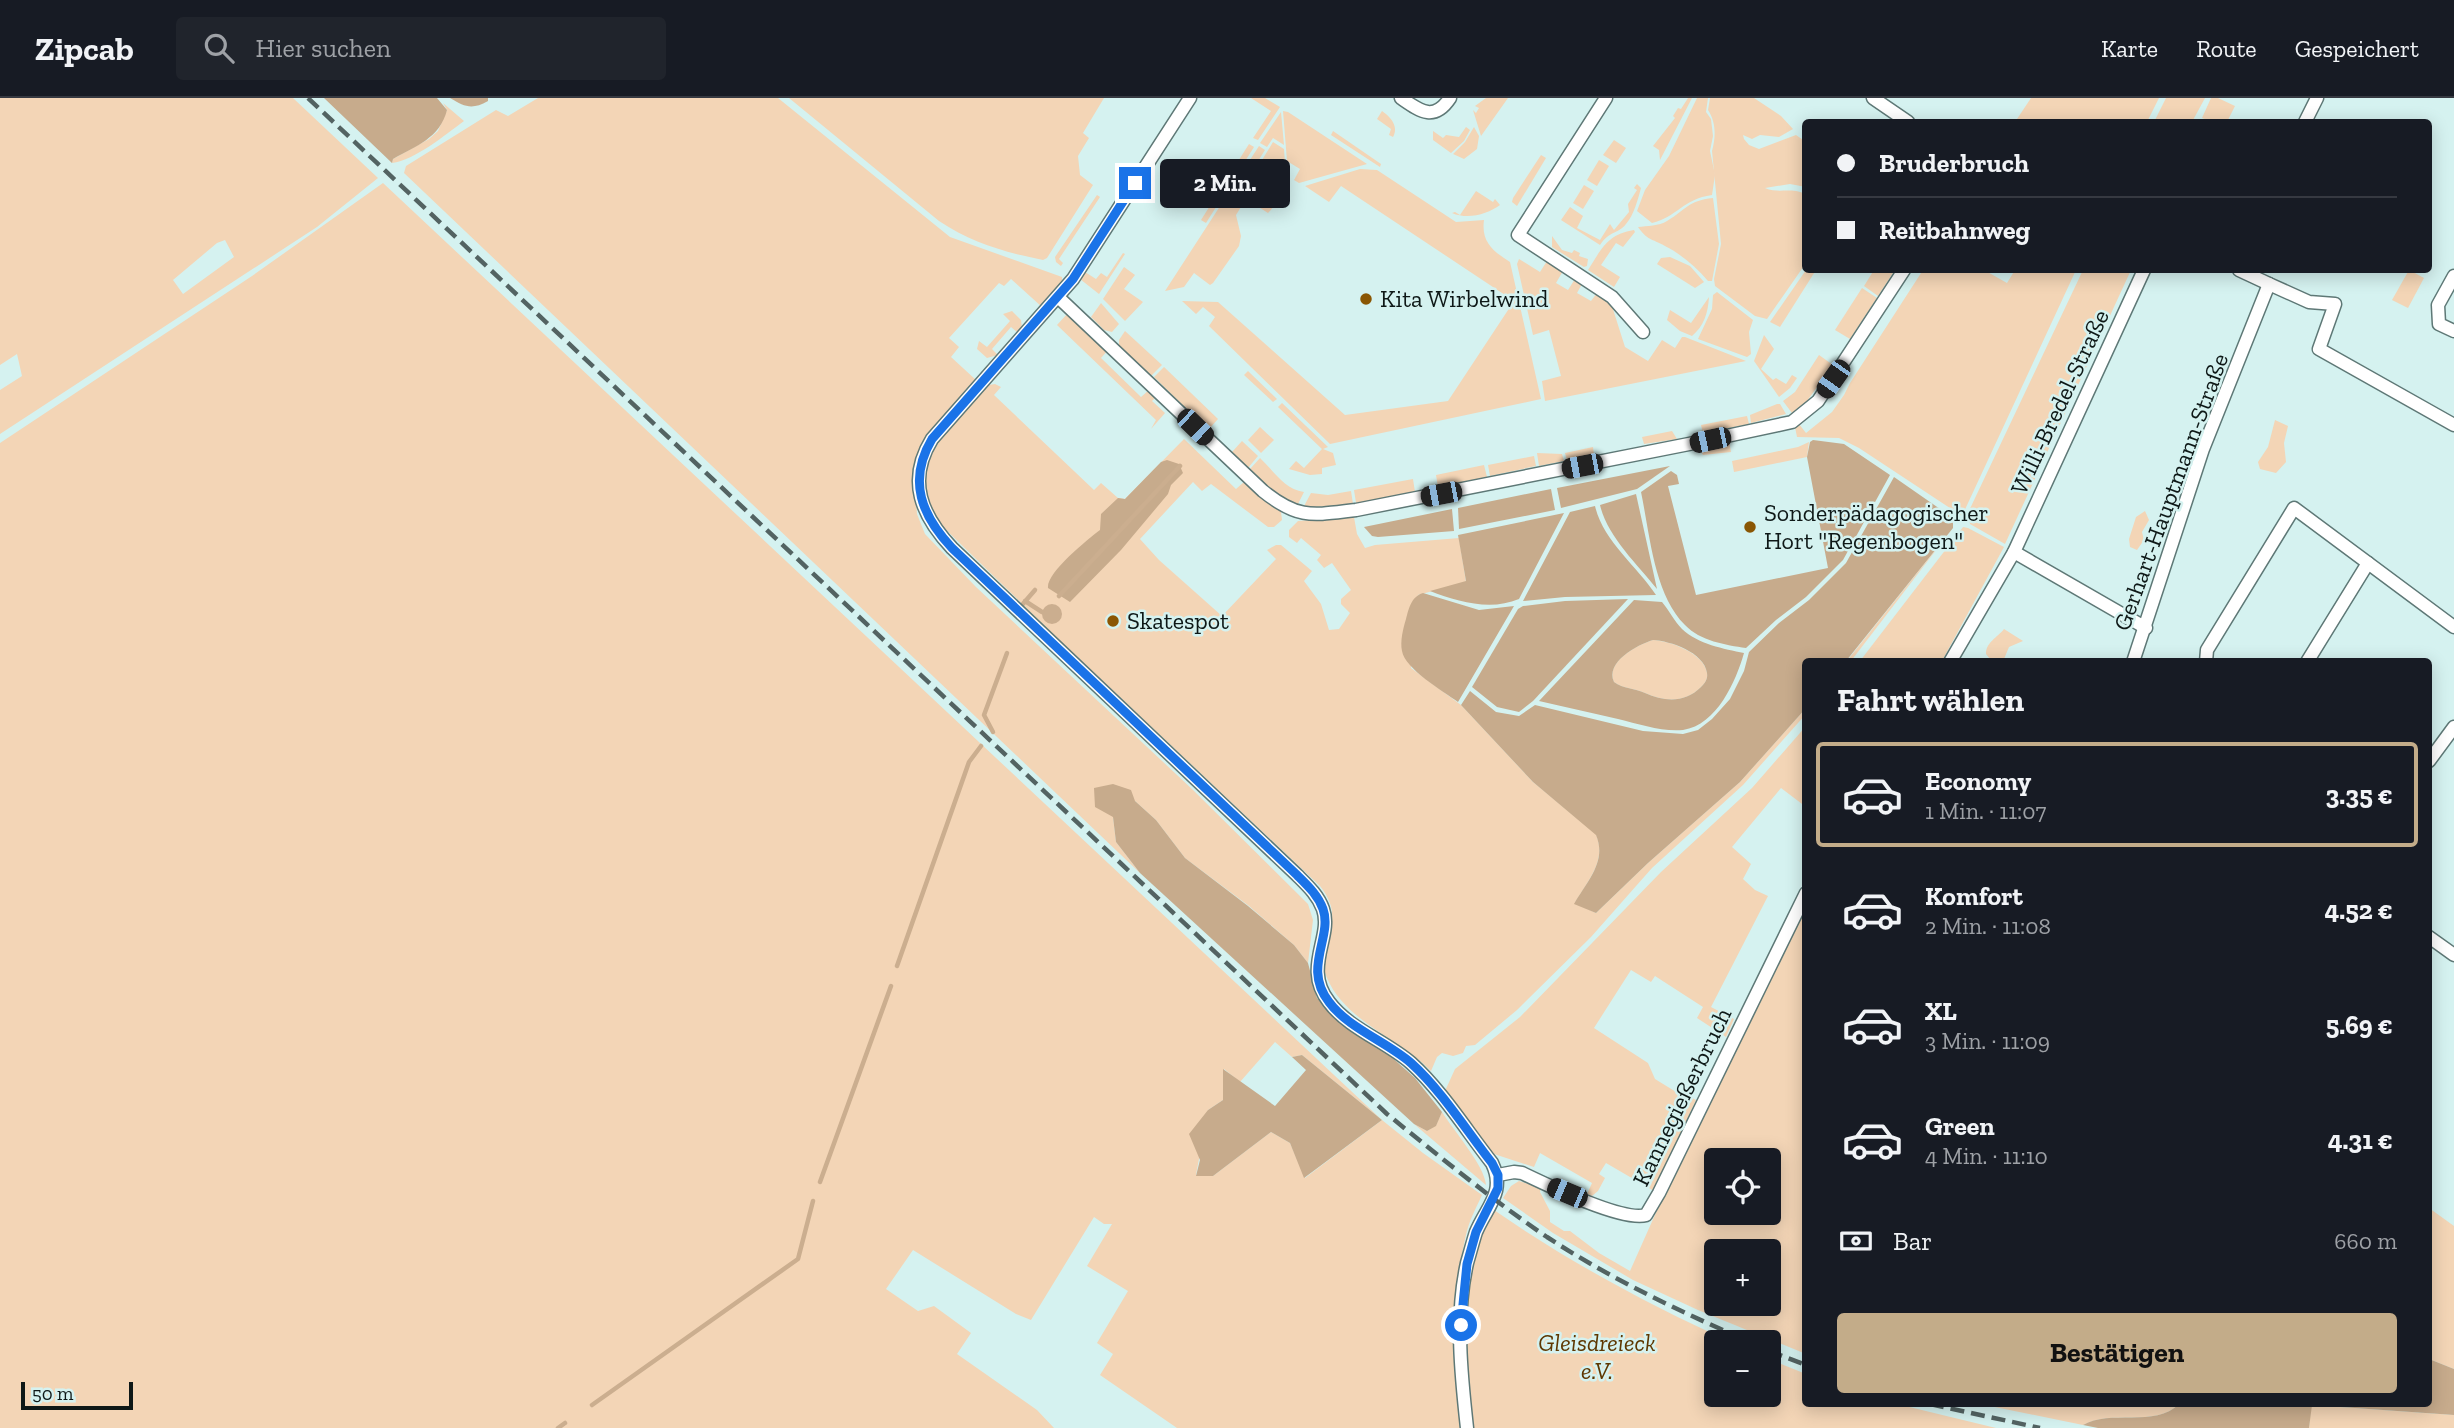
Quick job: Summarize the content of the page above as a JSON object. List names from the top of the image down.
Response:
{
  "streets": {
    "street": ["Willi-Bredel-Straße", "Gerhart-Hauptmann-Straße", "Kannegießerbruch"]
  },
  "parks": ["Gleisdreieck e.V."],
  "places": ["Kita Wirbelwind", "Sonderpädagogischer Hort \"Regenbogen\"", "Skatespot"],
  "scale_bar": "50 m",
  "page": {
    "header": "Zipcab",
    "search": "Hier suchen",
    "nav": ["Karte", "Route", "Gespeichert"],
    "banner": ["Bruderbruch", "Reitbahnweg"],
    "bubble": "2 Min.",
    "heading": "Fahrt wählen",
    "list": [
      {
        "name": "Economy",
        "note": "1 Min. · 11:07",
        "value": "3.35 €"
      },
      {
        "name": "Komfort",
        "note": "2 Min. · 11:08",
        "value": "4.52 €"
      },
      {
        "name": "XL",
        "note": "3 Min. · 11:09",
        "value": "5.69 €"
      },
      {
        "name": "Green",
        "note": "4 Min. · 11:10",
        "value": "4.31 €"
      }
    ],
    "map_buttons": ["+", "−"],
    "pay": ["Bar", "660 m"],
    "buttons": "Bestätigen",
    "scale": "50 m"
  }
}
